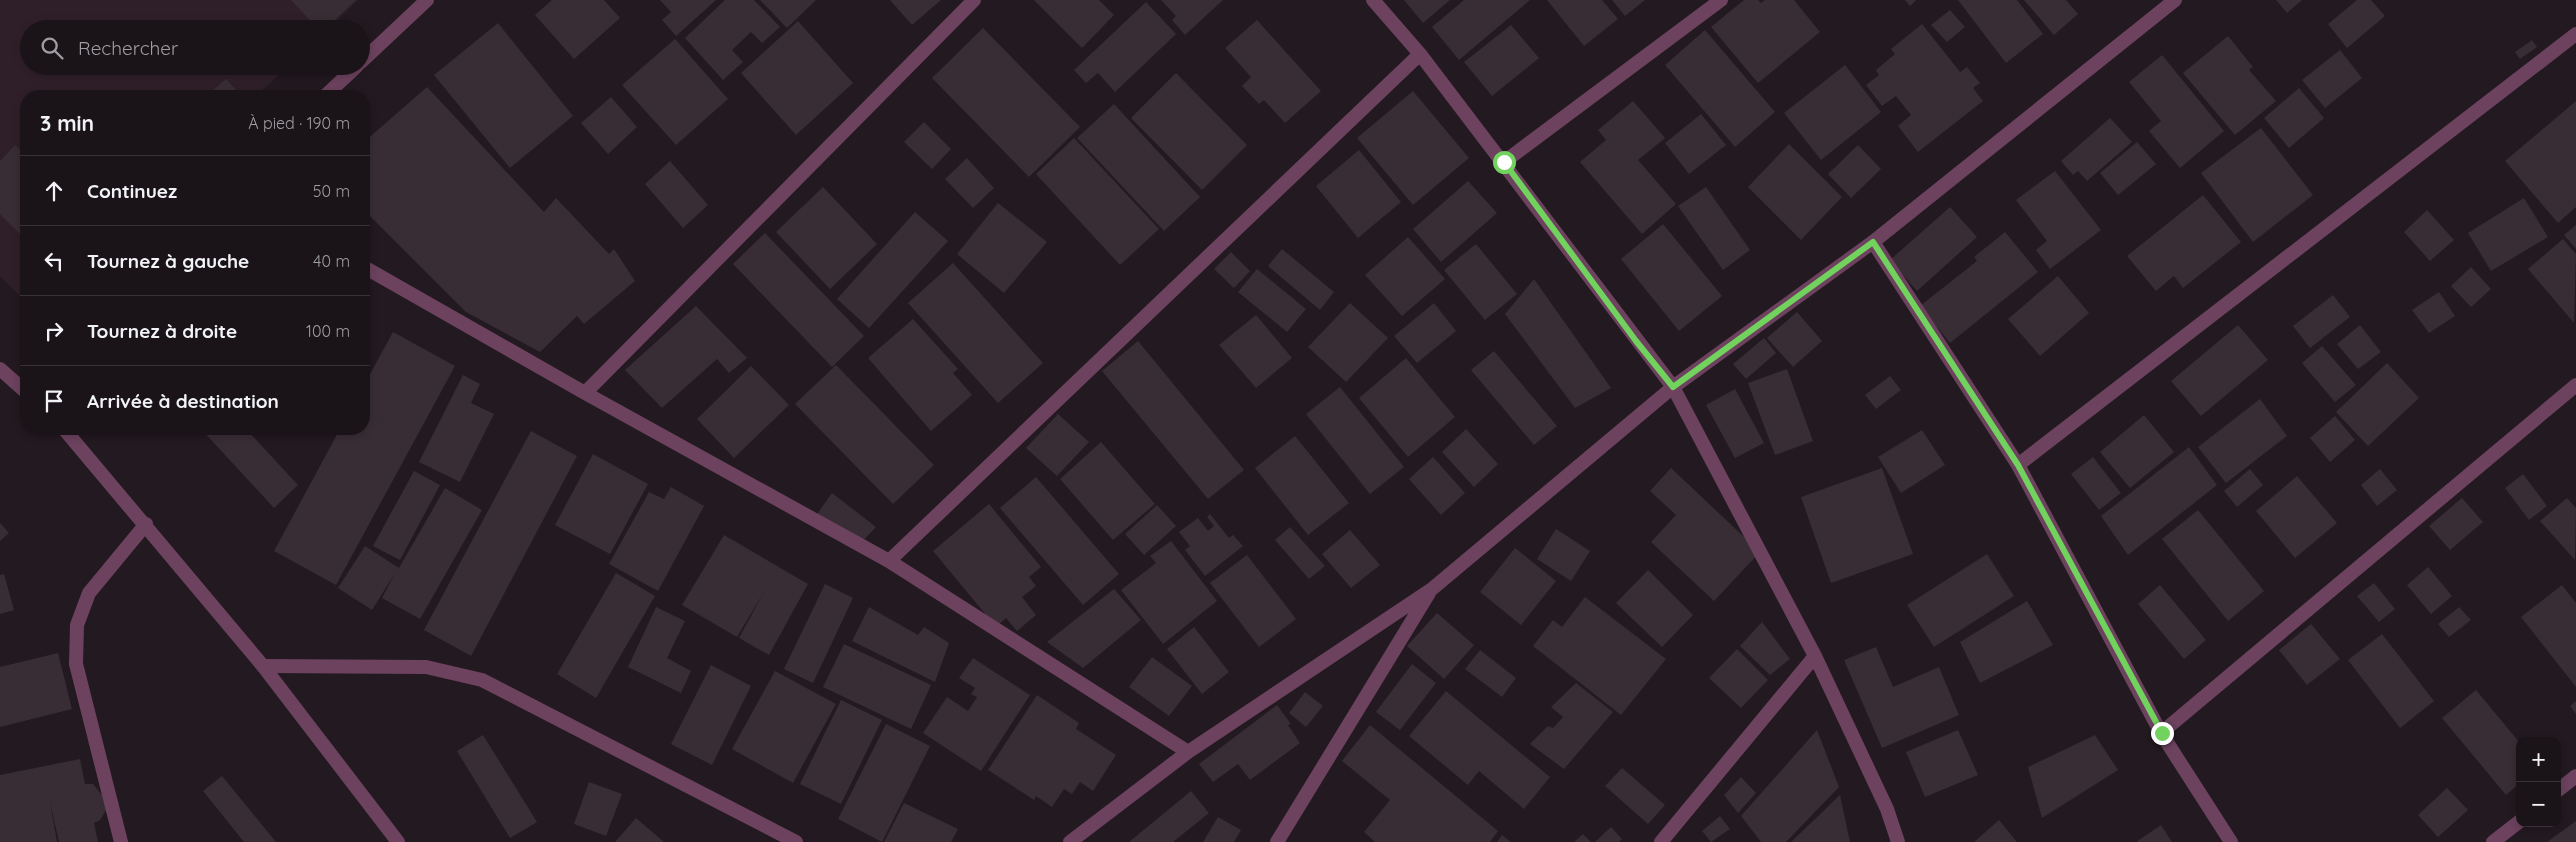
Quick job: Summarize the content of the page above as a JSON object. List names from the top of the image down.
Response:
{
  "page": {
    "search": "Rechercher",
    "heading": ["3 min", "À pied · 190 m"],
    "list": [
      ["Continuez", "50 m"],
      ["Tournez à gauche", "40 m"],
      ["Tournez à droite", "100 m"],
      "Arrivée à destination"
    ],
    "map_buttons": ["+", "−"]
  }
}
